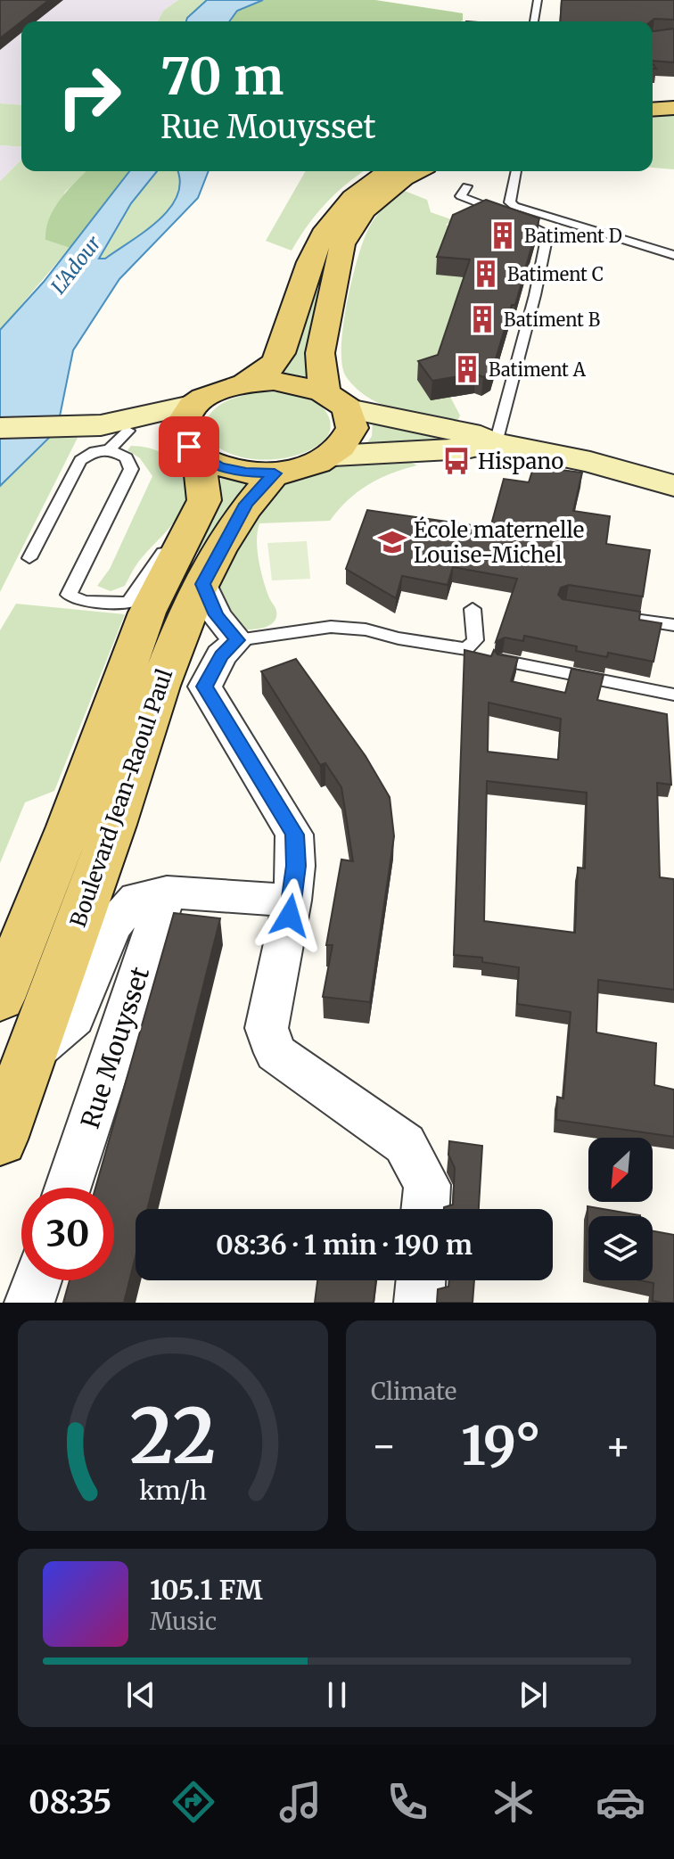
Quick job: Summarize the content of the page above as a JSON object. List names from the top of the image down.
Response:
{
  "streets": {
    "main road": ["Boulevard Jean-Raoul Paul"],
    "street": ["Rue Mouysset"]
  },
  "crossings": [
    ["Boulevard Jean-Raoul Paul", "Rue Mouysset"]
  ],
  "water": ["L'Adour"],
  "places": {
    "building": [
      "Batiment D",
      "Batiment C",
      "Batiment B",
      "Batiment A"
    ],
    "bus stop": ["Hispano"],
    "school or university": ["École maternelle Louise-Michel"]
  },
  "north": "bottom left",
  "page": {
    "turn": ["70 m", "Rue Mouysset"],
    "limit": "30",
    "trip": "08:36 · 1 min · 190 m",
    "tile": "Climate",
    "heat": ["−", "19°", "+"],
    "song": ["105.1 FM", "Music"],
    "tabs": "08:35",
    "gauge": ["22", "km/h"]
  }
}
